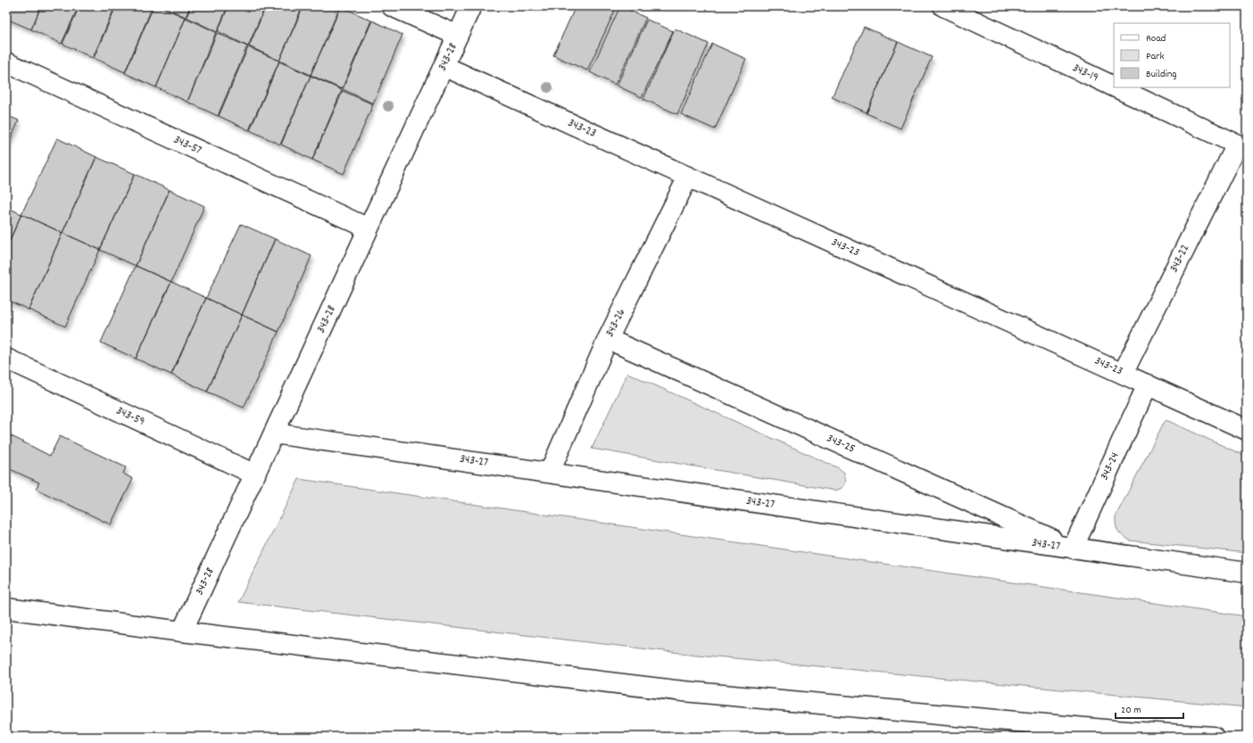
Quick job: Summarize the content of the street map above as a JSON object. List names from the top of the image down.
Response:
{
  "streets": {
    "street": [
      "343-28",
      "343-19",
      "343-23",
      "343-57",
      "343-22",
      "343-26",
      "343-59",
      "343-25",
      "343-27",
      "343-24"
    ]
  },
  "crossings": [
    ["343-28", "343-23"],
    ["343-28", "343-57"],
    ["343-28", "343-59"],
    ["343-28", "343-27"],
    ["343-19", "343-22"],
    ["343-23", "343-22"],
    ["343-23", "343-26"],
    ["343-23", "343-24"],
    ["343-26", "343-25"],
    ["343-26", "343-27"],
    ["343-25", "343-27"],
    ["343-25", "343-24"],
    ["343-27", "343-24"]
  ],
  "legend": ["Road", "Park", "Building"],
  "scale_bar": "20 m"
}
